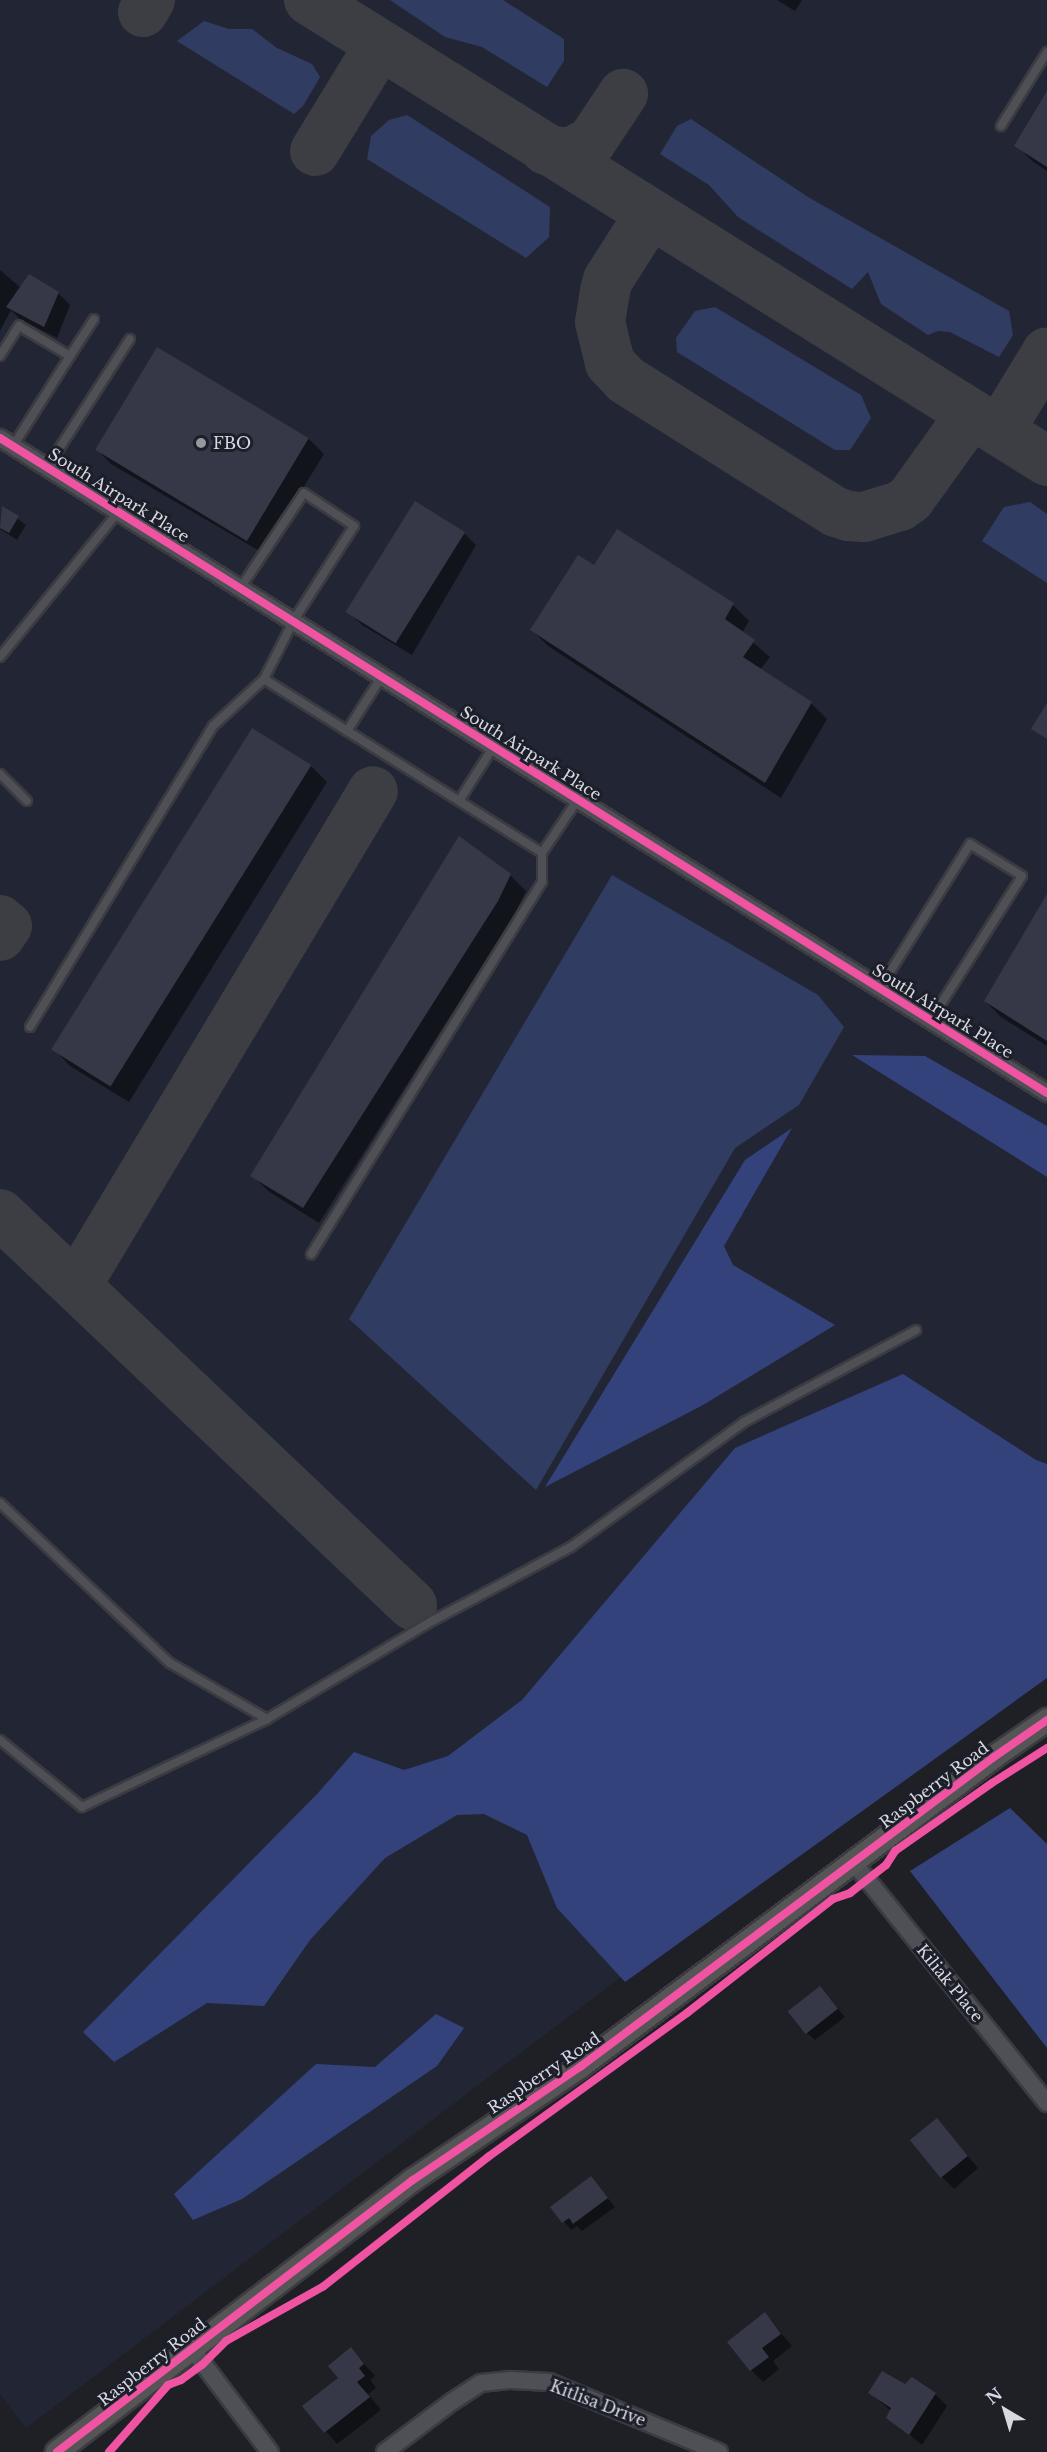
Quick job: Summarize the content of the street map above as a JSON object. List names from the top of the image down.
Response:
{
  "streets": {
    "street": [
      "South Airpark Place",
      "Raspberry Road",
      "Kiliak Place",
      "Kitlisa Drive"
    ]
  },
  "crossings": [
    ["Raspberry Road", "Kiliak Place"]
  ],
  "places": ["FBO"],
  "north": "top left"
}
